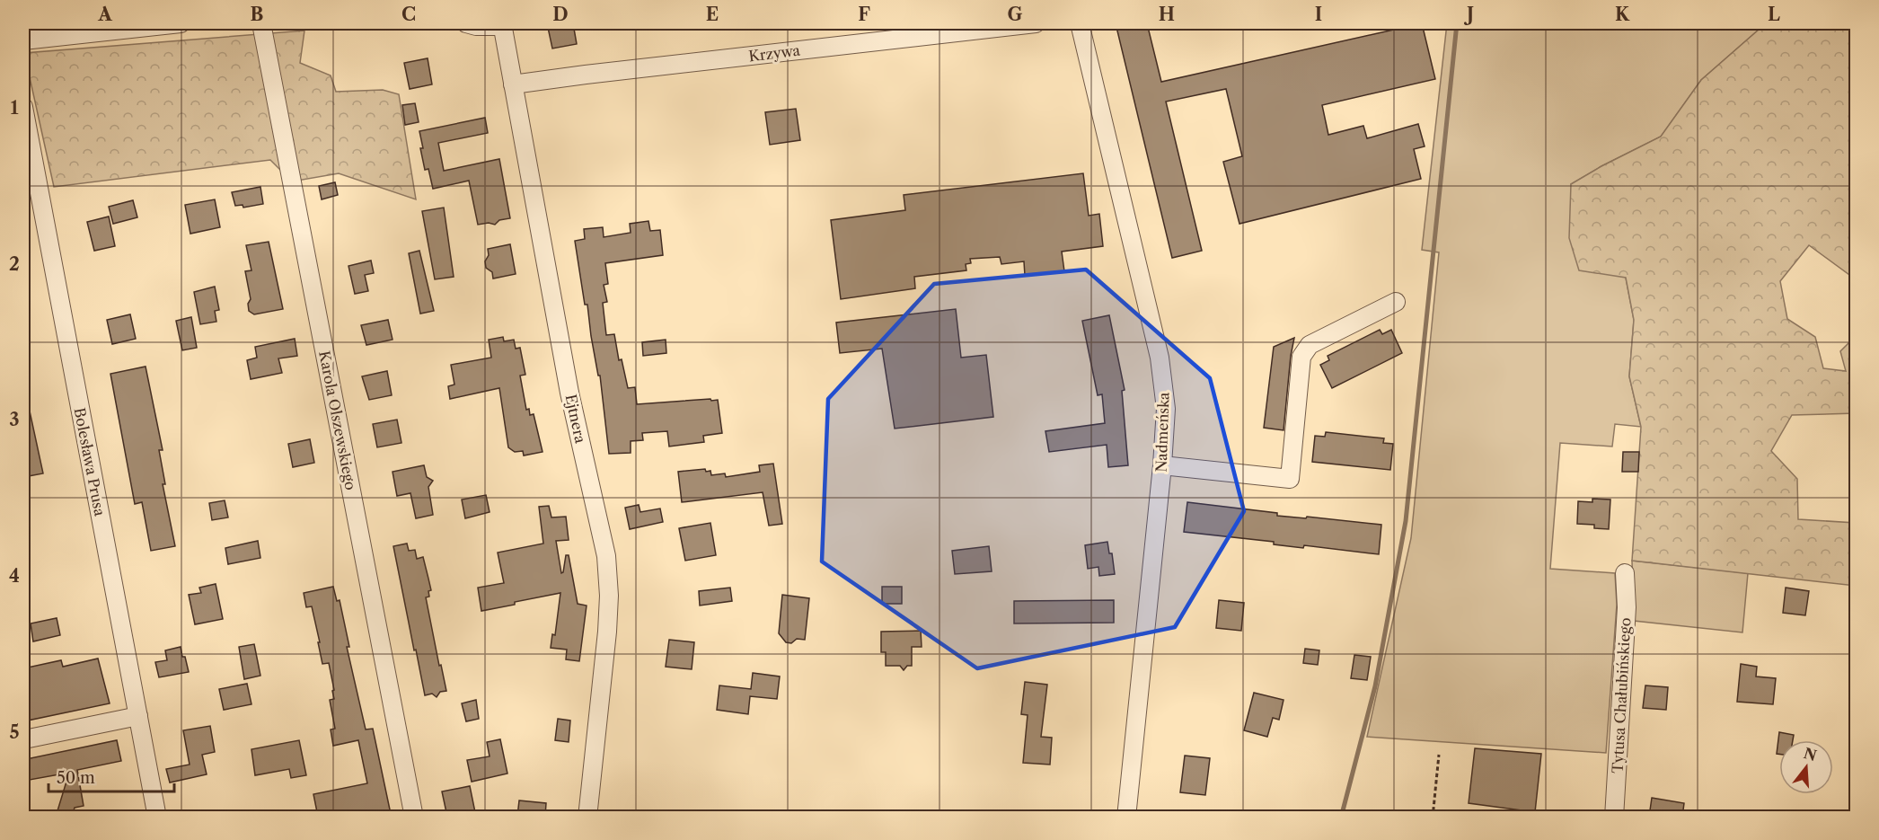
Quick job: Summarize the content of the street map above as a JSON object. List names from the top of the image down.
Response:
{
  "streets": {
    "street": [
      "Krzywa",
      "Ejtnera",
      "Karola Olszewskiego",
      "Nadmeńska",
      "Bolesława Prusa",
      "Tytusa Chałubińskiego"
    ]
  },
  "crossings": [
    ["Krzywa", "Ejtnera"]
  ],
  "scale_bar": "50 m",
  "north": "top",
  "grid": {
    "columns": [
      "A",
      "B",
      "C",
      "D",
      "E",
      "F",
      "G",
      "H",
      "I",
      "J",
      "K",
      "L"
    ],
    "rows": [
      "1",
      "2",
      "3",
      "4",
      "5"
    ]
  }
}
